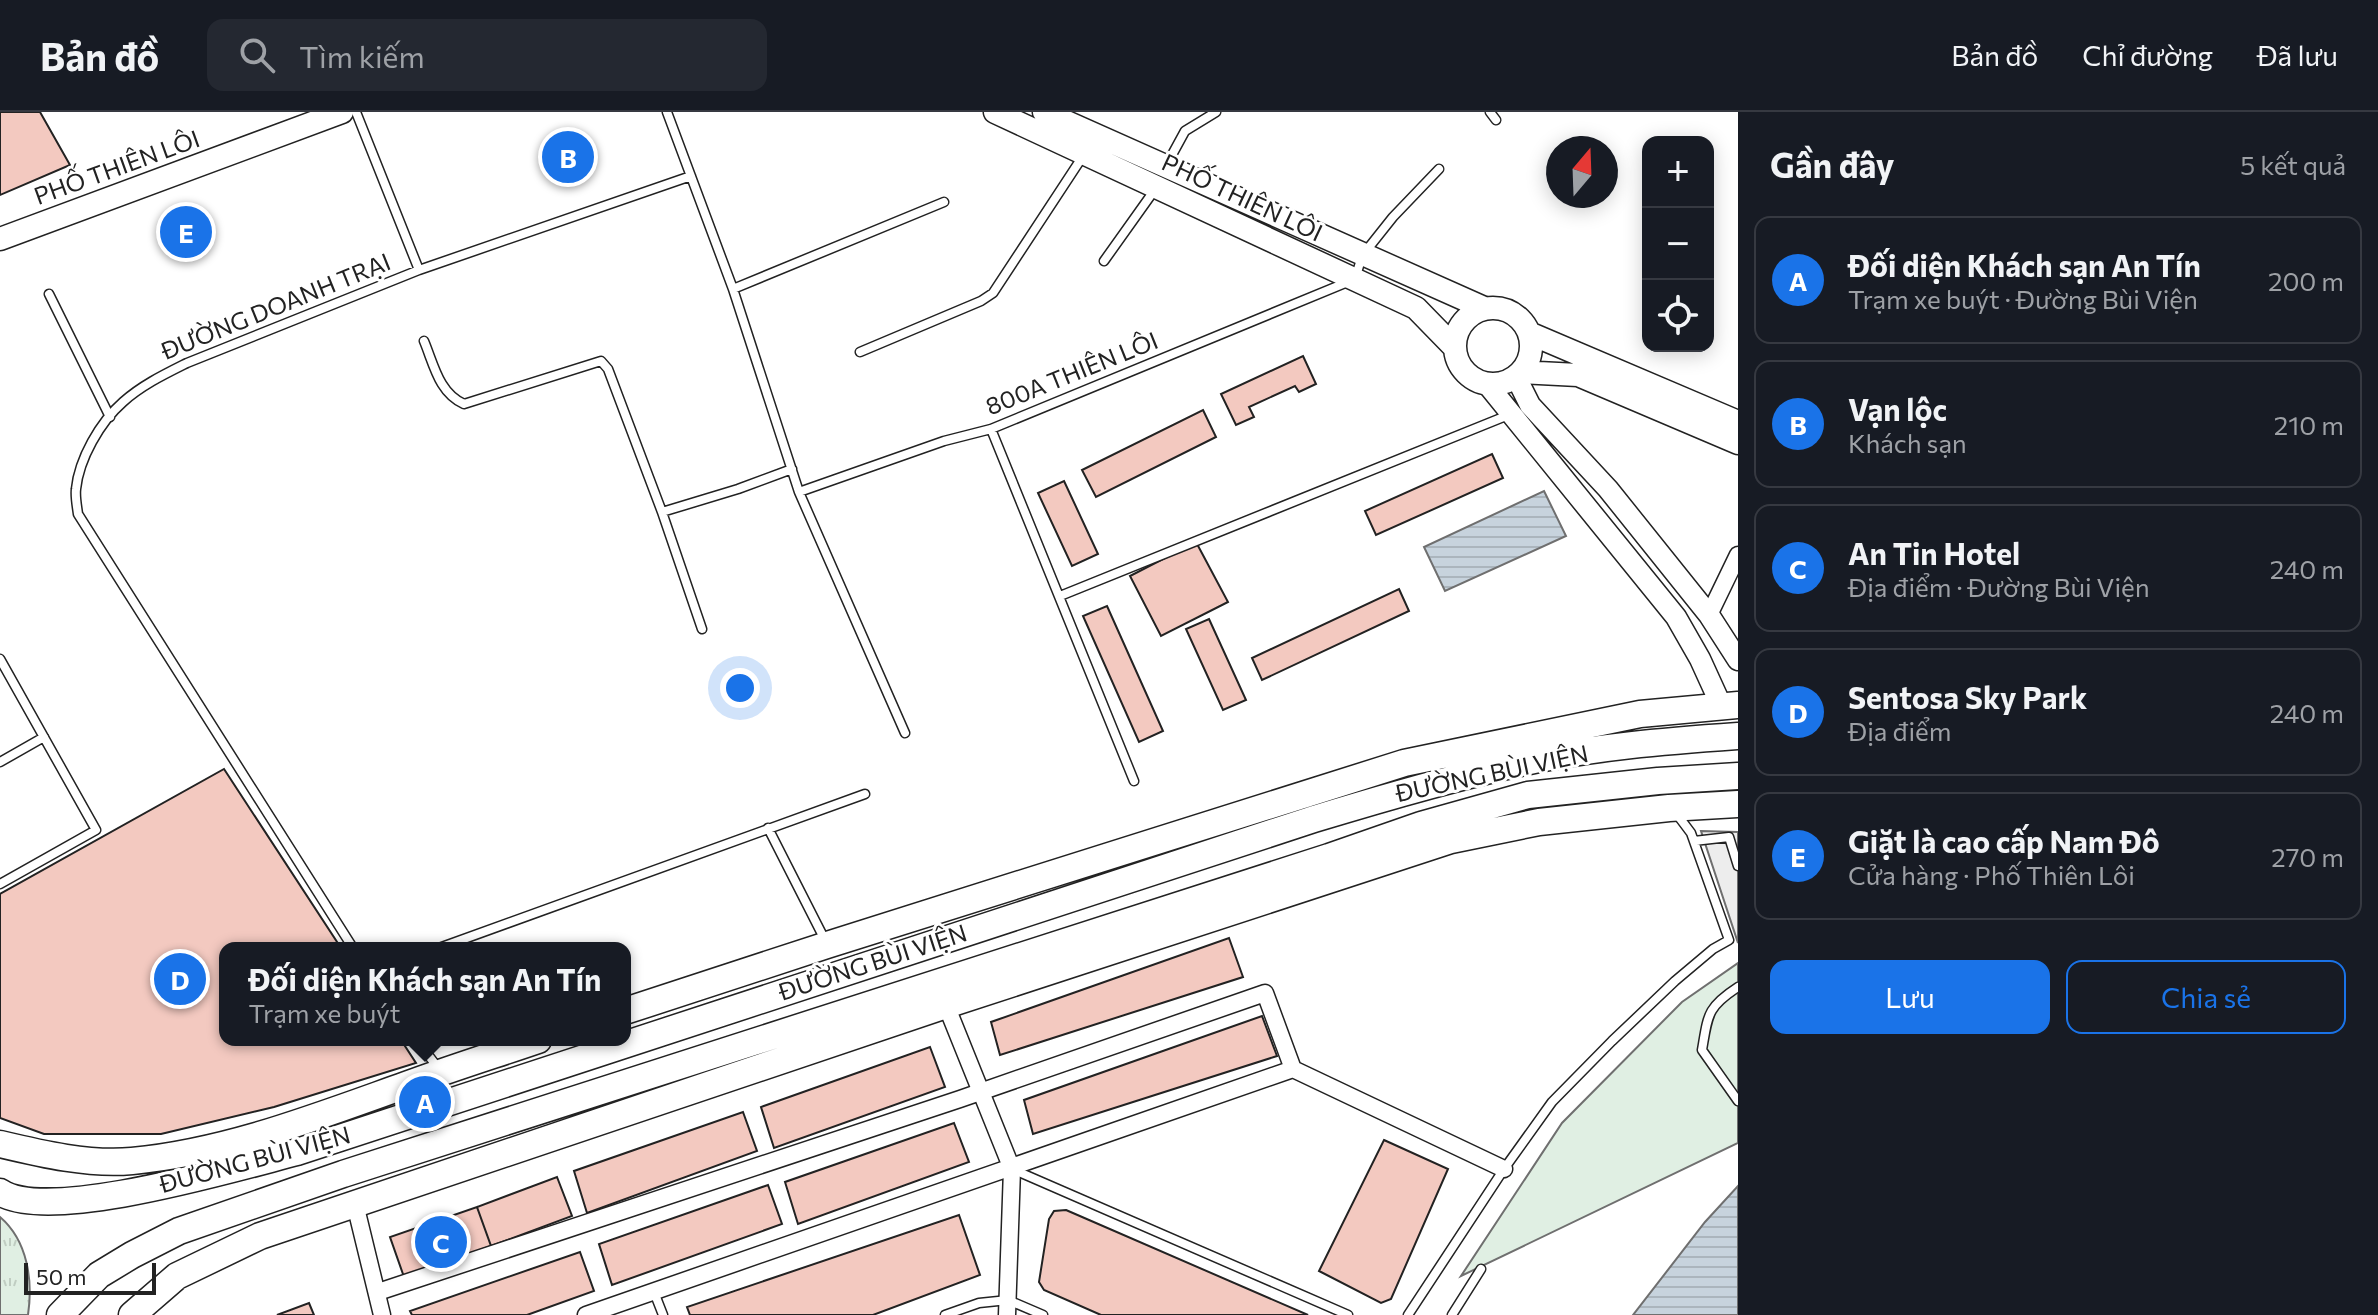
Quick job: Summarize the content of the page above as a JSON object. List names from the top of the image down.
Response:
{
  "streets": {
    "main road": ["PHỐ THIÊN LÔI", "ĐƯỜNG BÙI VIỆN"],
    "lane": ["ĐƯỜNG DOANH TRẠI", "800A THIÊN LÔI"]
  },
  "crossings": [
    ["PHỐ THIÊN LÔI", "800A THIÊN LÔI"]
  ],
  "scale_bar": "50 m",
  "north": "top",
  "page": {
    "header": "Bản đồ",
    "search": "Tìm kiếm",
    "nav": ["Bản đồ", "Chỉ đường", "Đã lưu"],
    "heading": ["Gần đây", "5 kết quả"],
    "pins": [
      "B",
      "E",
      "D",
      "A",
      "C"
    ],
    "map_buttons": ["+", "−"],
    "list": [
      {
        "mark": "A",
        "name": "Đối diện Khách sạn An Tín",
        "note": "Trạm xe buýt · Đường Bùi Viện",
        "value": "200 m"
      },
      {
        "mark": "B",
        "name": "Vạn lộc",
        "note": "Khách sạn",
        "value": "210 m"
      },
      {
        "mark": "C",
        "name": "An Tin Hotel",
        "note": "Địa điểm · Đường Bùi Viện",
        "value": "240 m"
      },
      {
        "mark": "D",
        "name": "Sentosa Sky Park",
        "note": "Địa điểm",
        "value": "240 m"
      },
      {
        "mark": "E",
        "name": "Giặt là cao cấp Nam Đô",
        "note": "Cửa hàng · Phố Thiên Lôi",
        "value": "270 m"
      }
    ],
    "buttons": ["Lưu", "Chia sẻ"],
    "popup": ["Đối diện Khách sạn An Tín", "Trạm xe buýt"],
    "scale": "50 m"
  }
}
